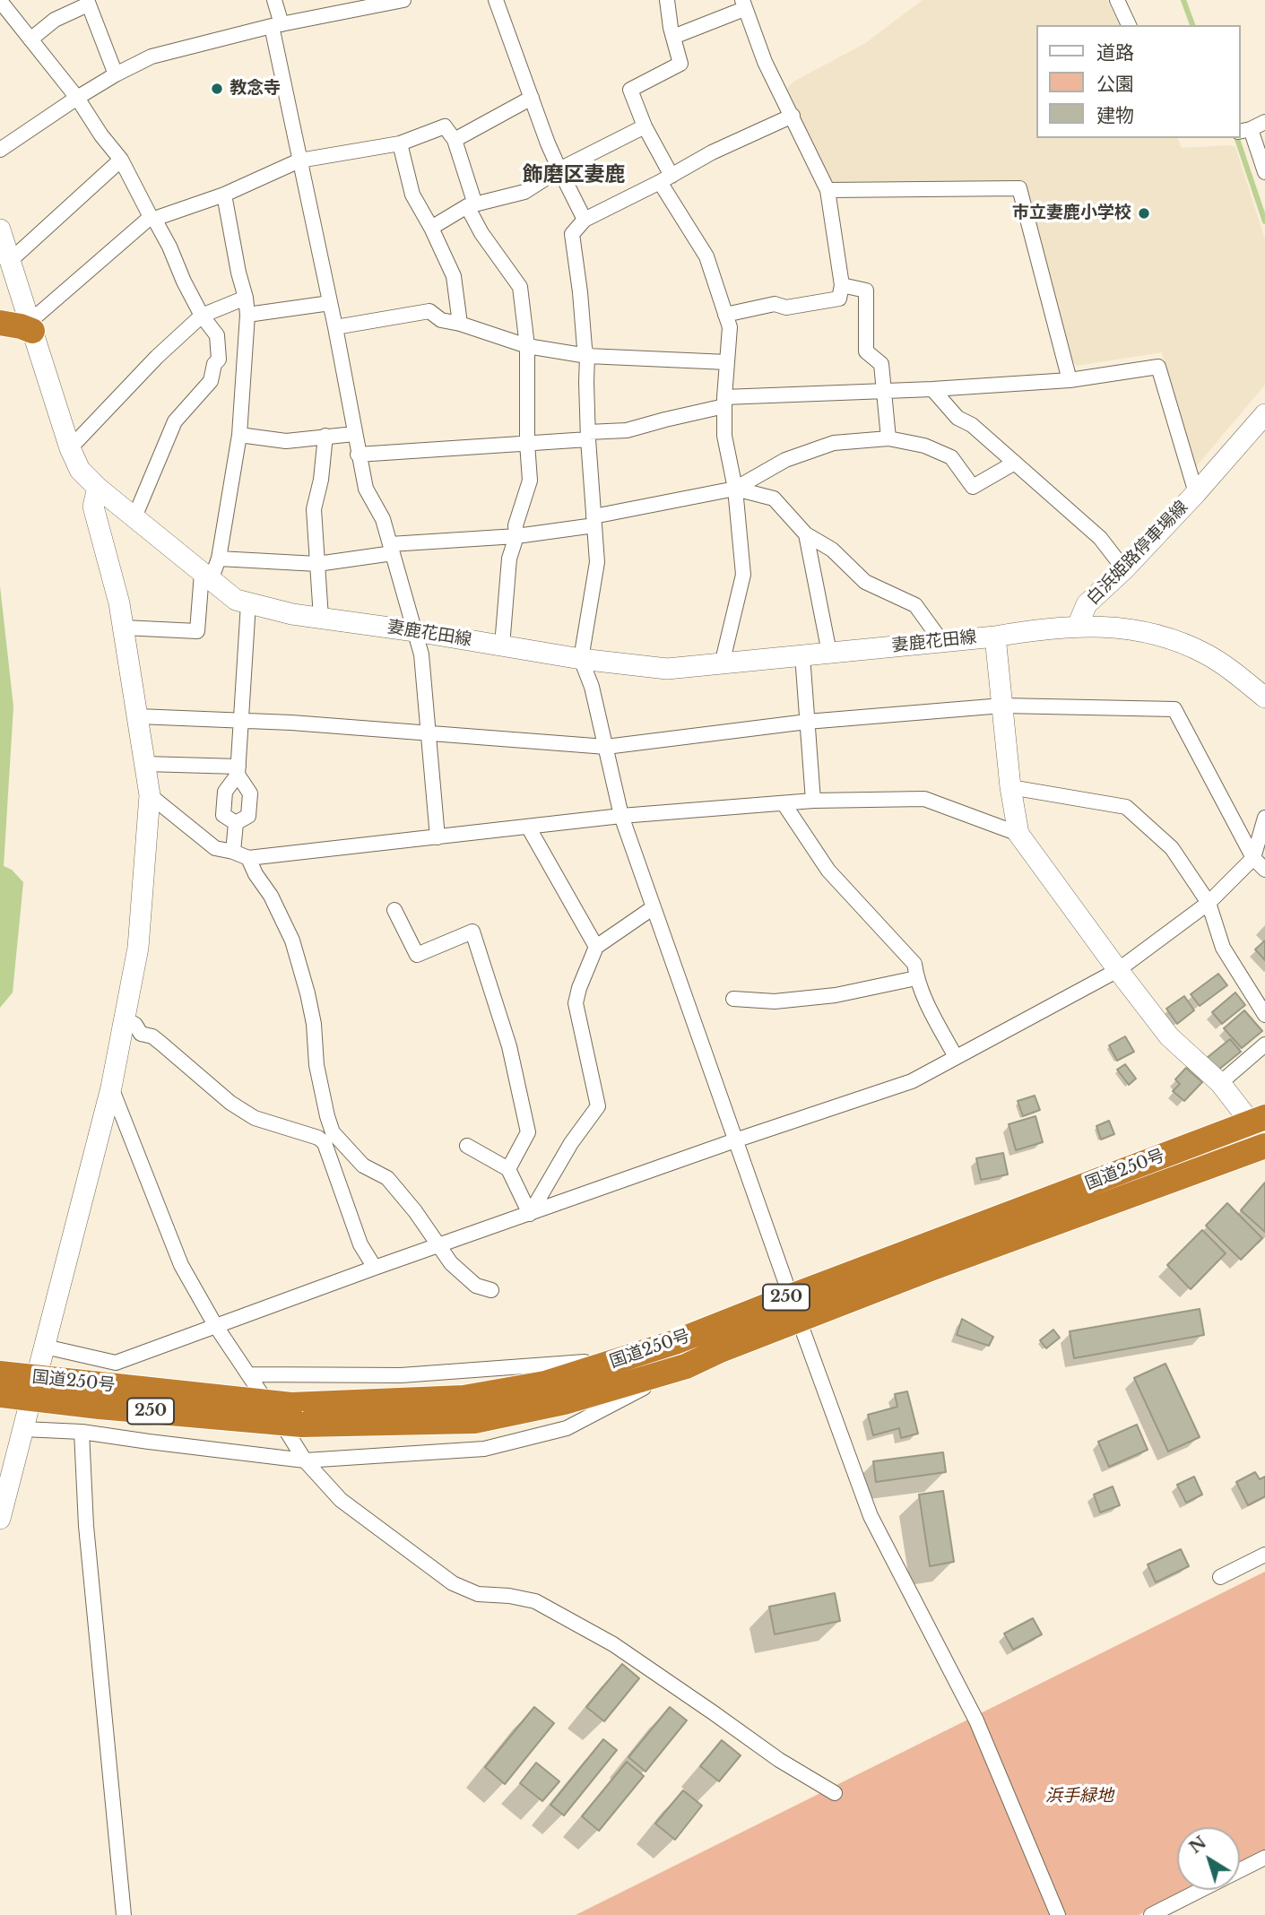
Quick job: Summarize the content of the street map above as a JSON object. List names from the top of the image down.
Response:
{
  "streets": {
    "highway": ["国道250号", "250"],
    "main road": ["白浜姫路停車場線", "妻鹿花田線"]
  },
  "crossings": [
    ["白浜姫路停車場線", "妻鹿花田線"]
  ],
  "districts": ["飾磨区妻鹿"],
  "parks": ["浜手緑地"],
  "places": ["教念寺", "市立妻鹿小学校"],
  "legend": ["道路", "公園", "建物"],
  "north": "top left"
}
